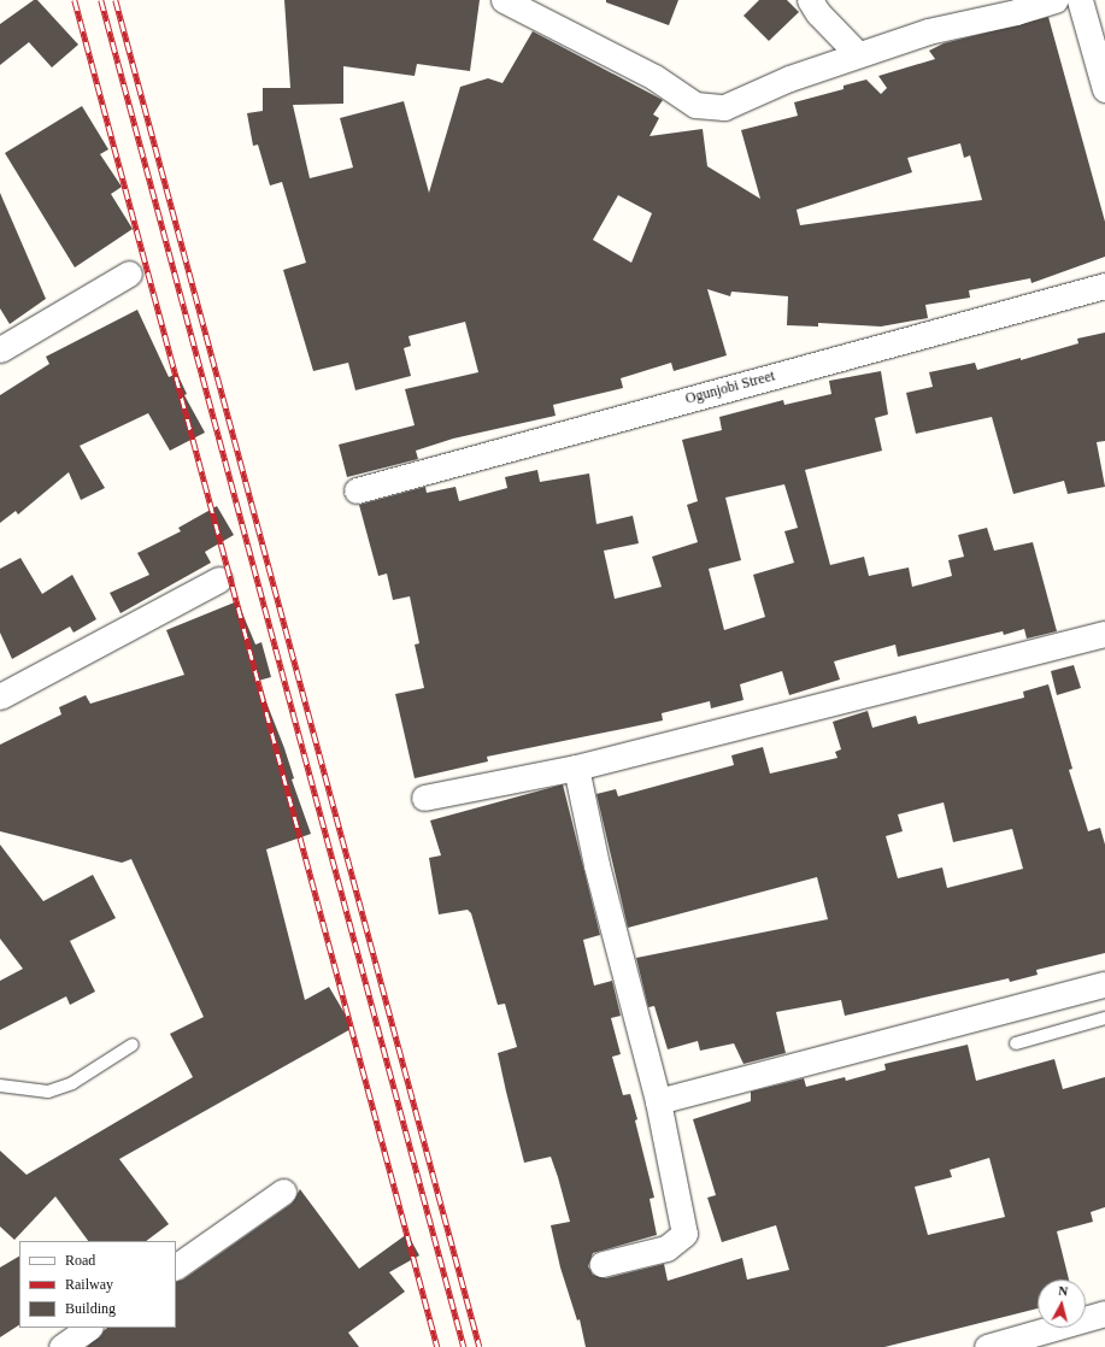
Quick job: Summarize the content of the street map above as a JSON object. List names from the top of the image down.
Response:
{
  "streets": {
    "street": ["Ogunjobi Street"]
  },
  "legend": ["Road", "Railway", "Building"],
  "north": "top"
}
